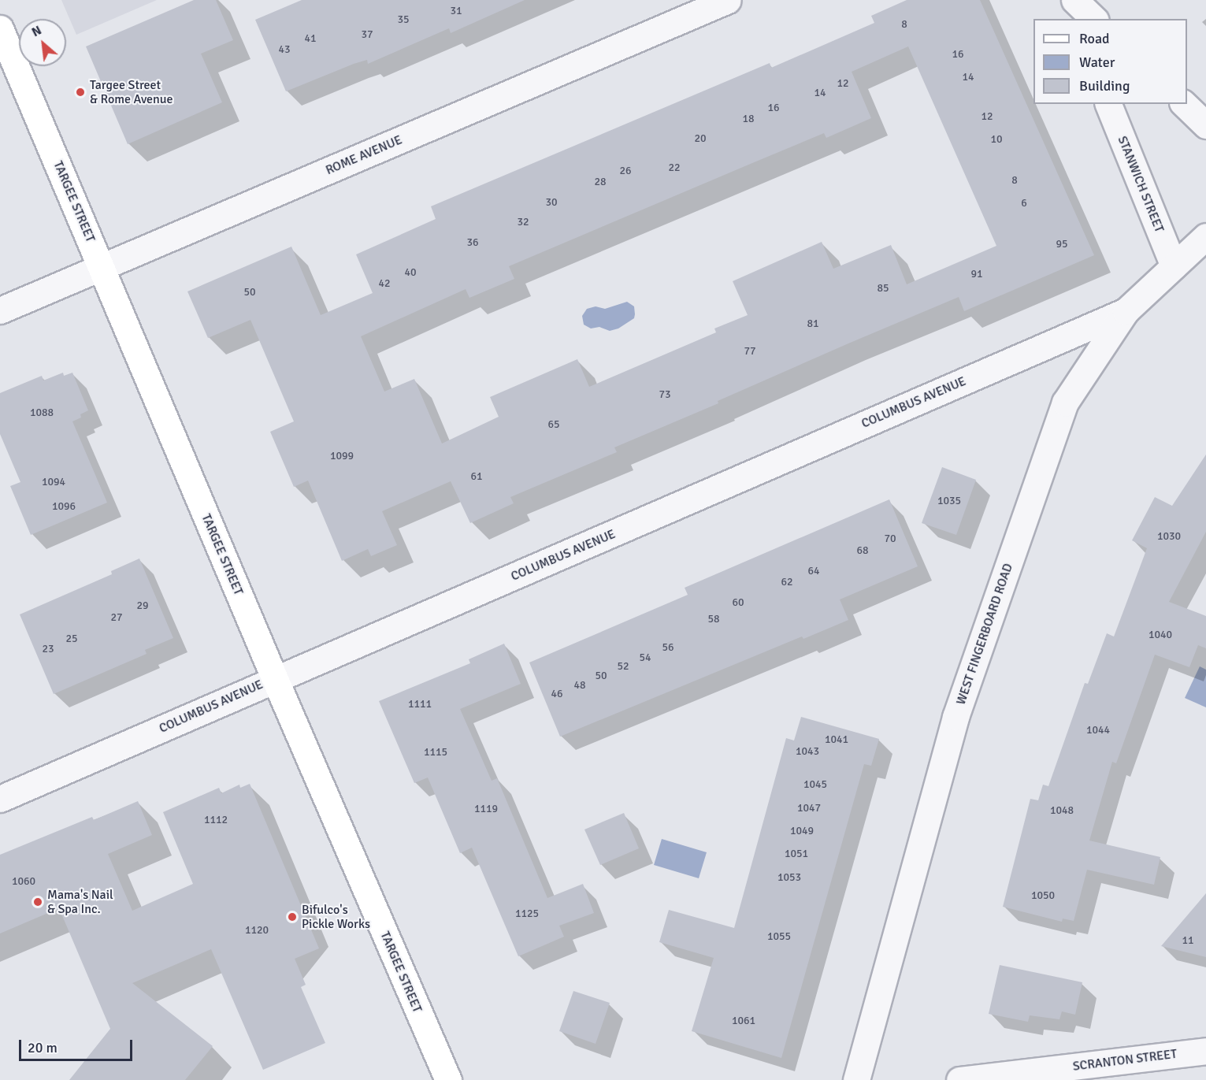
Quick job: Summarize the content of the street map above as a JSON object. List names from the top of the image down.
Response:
{
  "streets": {
    "main road": ["TARGEE STREET"],
    "street": [
      "ROME AVENUE",
      "STANWICH STREET",
      "COLUMBUS AVENUE",
      "WEST FINGERBOARD ROAD",
      "SCRANTON STREET"
    ]
  },
  "crossings": [
    ["ROME AVENUE", "TARGEE STREET"],
    ["STANWICH STREET", "WEST FINGERBOARD ROAD"],
    ["TARGEE STREET", "COLUMBUS AVENUE"],
    ["COLUMBUS AVENUE", "WEST FINGERBOARD ROAD"]
  ],
  "places": ["Targee Street & Rome Avenue", "Mama's Nail & Spa Inc.", "Bifulco's Pickle Works"],
  "house_numbers": [
    "31",
    "35",
    "8",
    "37",
    "41",
    "43",
    "16",
    "14",
    "12",
    "14",
    "16",
    "12",
    "18",
    "20",
    "10",
    "22",
    "26",
    "8",
    "28",
    "30",
    "6",
    "32",
    "36",
    "95",
    "40",
    "91",
    "42",
    "85",
    "50",
    "81",
    "77",
    "73",
    "1088",
    "65",
    "1099",
    "61",
    "1094",
    "1035",
    "1096",
    "1030",
    "70",
    "68",
    "64",
    "62",
    "60",
    "29",
    "27",
    "58",
    "1040",
    "25",
    "56",
    "23",
    "54",
    "52",
    "50",
    "48",
    "46",
    "1111",
    "1044",
    "1041",
    "1043",
    "1115",
    "1045",
    "1047",
    "1119",
    "1048",
    "1112",
    "1049",
    "1051",
    "1053",
    "1060",
    "1050",
    "1125",
    "1120",
    "1055",
    "11",
    "1061"
  ],
  "legend": ["Road", "Water", "Building"],
  "scale_bar": "20 m",
  "north": "top left"
}
